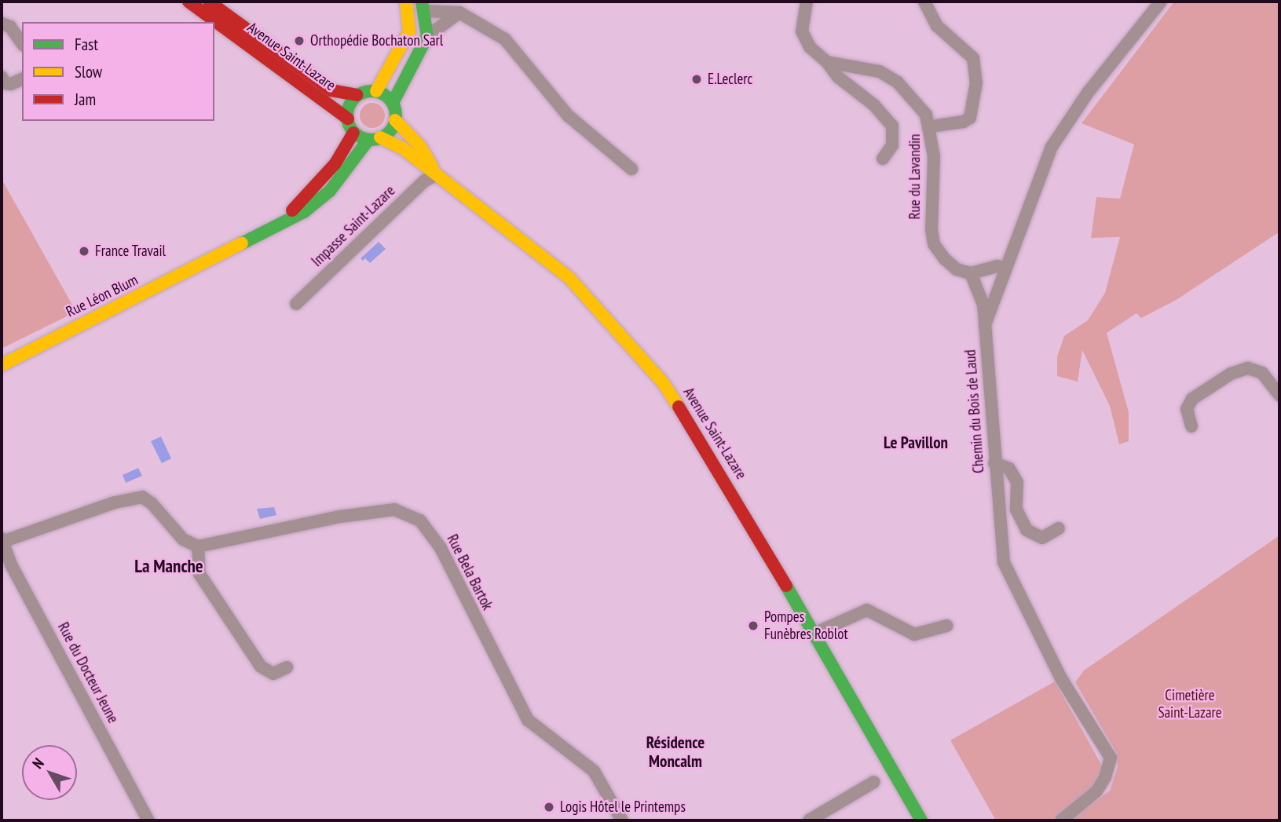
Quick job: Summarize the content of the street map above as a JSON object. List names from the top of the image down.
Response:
{
  "streets": {
    "main road": ["Avenue Saint-Lazare", "Rue Léon Blum"],
    "street": [
      "Rue du Lavandin",
      "Impasse Saint-Lazare",
      "Chemin du Bois de Laud",
      "Rue Bela Bartok",
      "Rue du Docteur Jeune"
    ]
  },
  "crossings": [
    ["Avenue Saint-Lazare", "Impasse Saint-Lazare"],
    ["Avenue Saint-Lazare", "Rue Léon Blum"]
  ],
  "districts": ["Le Pavillon", "La Manche", "Résidence Moncalm"],
  "parks": ["Cimetière Saint-Lazare"],
  "places": [
    "Orthopédie Bochaton Sarl",
    "E.Leclerc",
    "France Travail",
    "Pompes Funèbres Roblot",
    "Logis Hôtel le Printemps"
  ],
  "legend": ["Fast", "Slow", "Jam"],
  "north": "top left"
}
